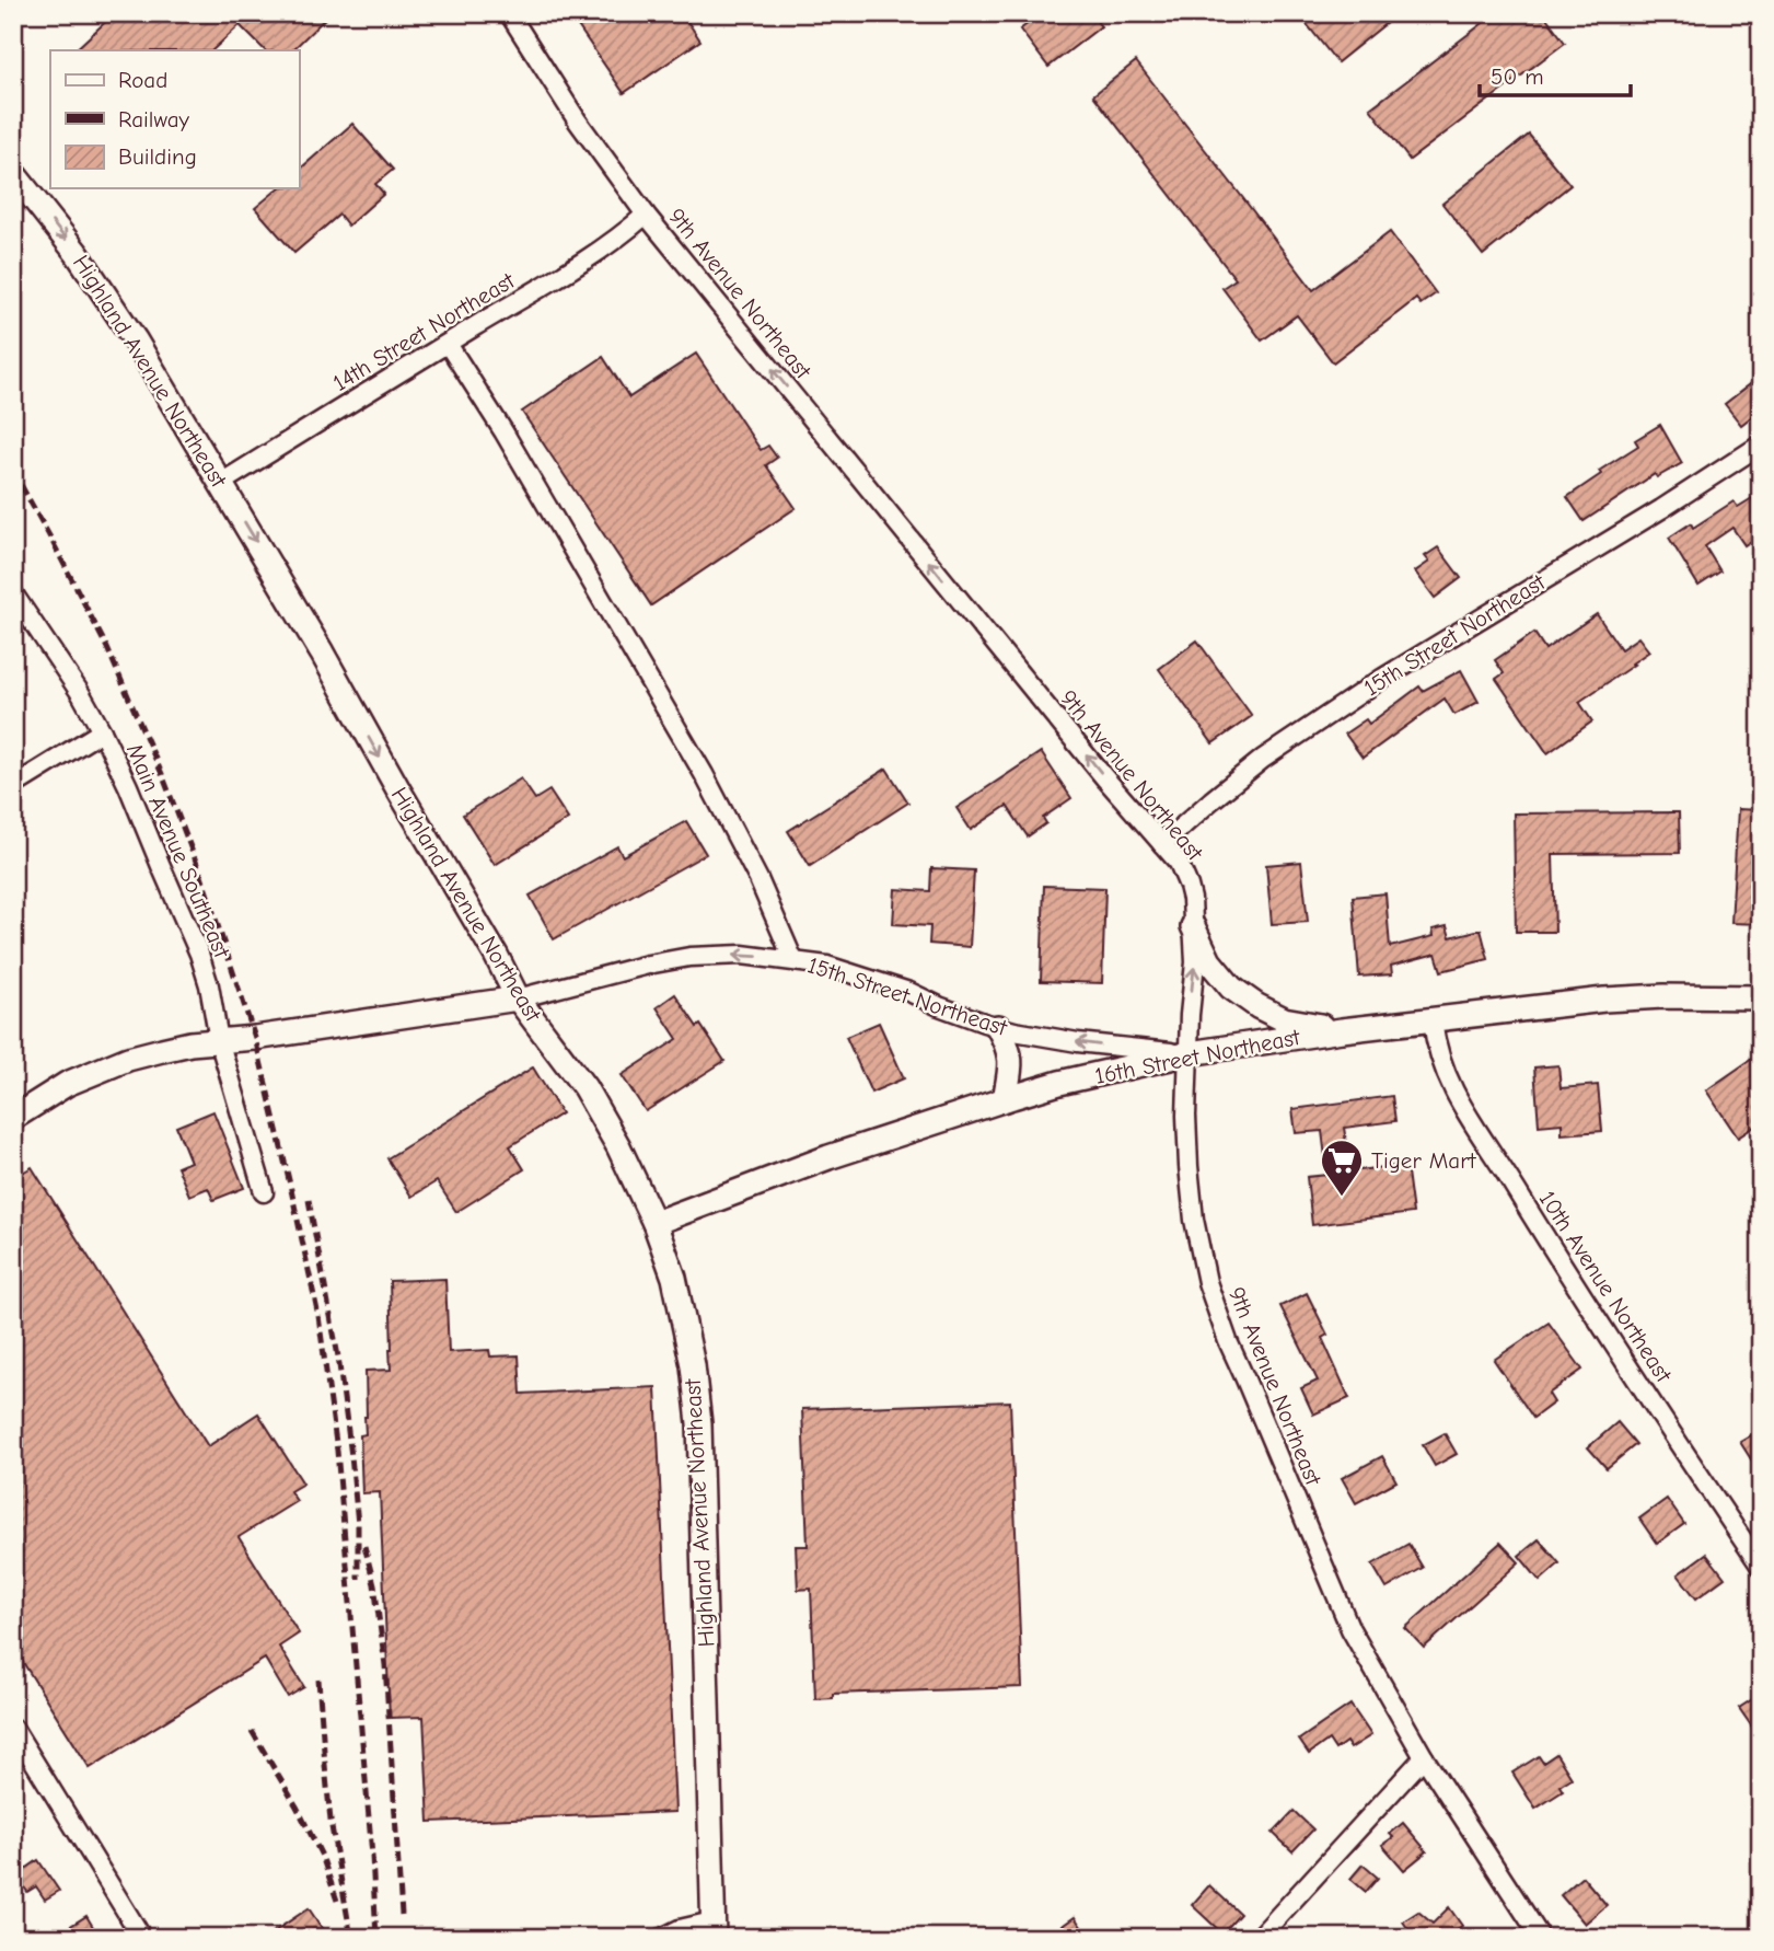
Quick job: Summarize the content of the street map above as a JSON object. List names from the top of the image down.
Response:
{
  "streets": {
    "main road": ["Highland Avenue Northeast", "15th Street Northeast", "16th Street Northeast"],
    "street": [
      "9th Avenue Northeast",
      "14th Street Northeast",
      "Main Avenue Southeast",
      "10th Avenue Northeast"
    ]
  },
  "crossings": [
    ["9th Avenue Northeast", "14th Street Northeast"],
    ["9th Avenue Northeast", "15th Street Northeast"],
    ["9th Avenue Northeast", "16th Street Northeast"],
    ["14th Street Northeast", "Highland Avenue Northeast"],
    ["Highland Avenue Northeast", "15th Street Northeast"],
    ["Highland Avenue Northeast", "16th Street Northeast"],
    ["15th Street Northeast", "Main Avenue Southeast"],
    ["15th Street Northeast", "16th Street Northeast"],
    ["16th Street Northeast", "10th Avenue Northeast"]
  ],
  "one_way": ["9th Avenue Northeast", "Highland Avenue Northeast"],
  "places": {
    "supermarket": ["Tiger Mart"]
  },
  "legend": ["Road", "Railway", "Building"],
  "scale_bar": "50 m"
}
